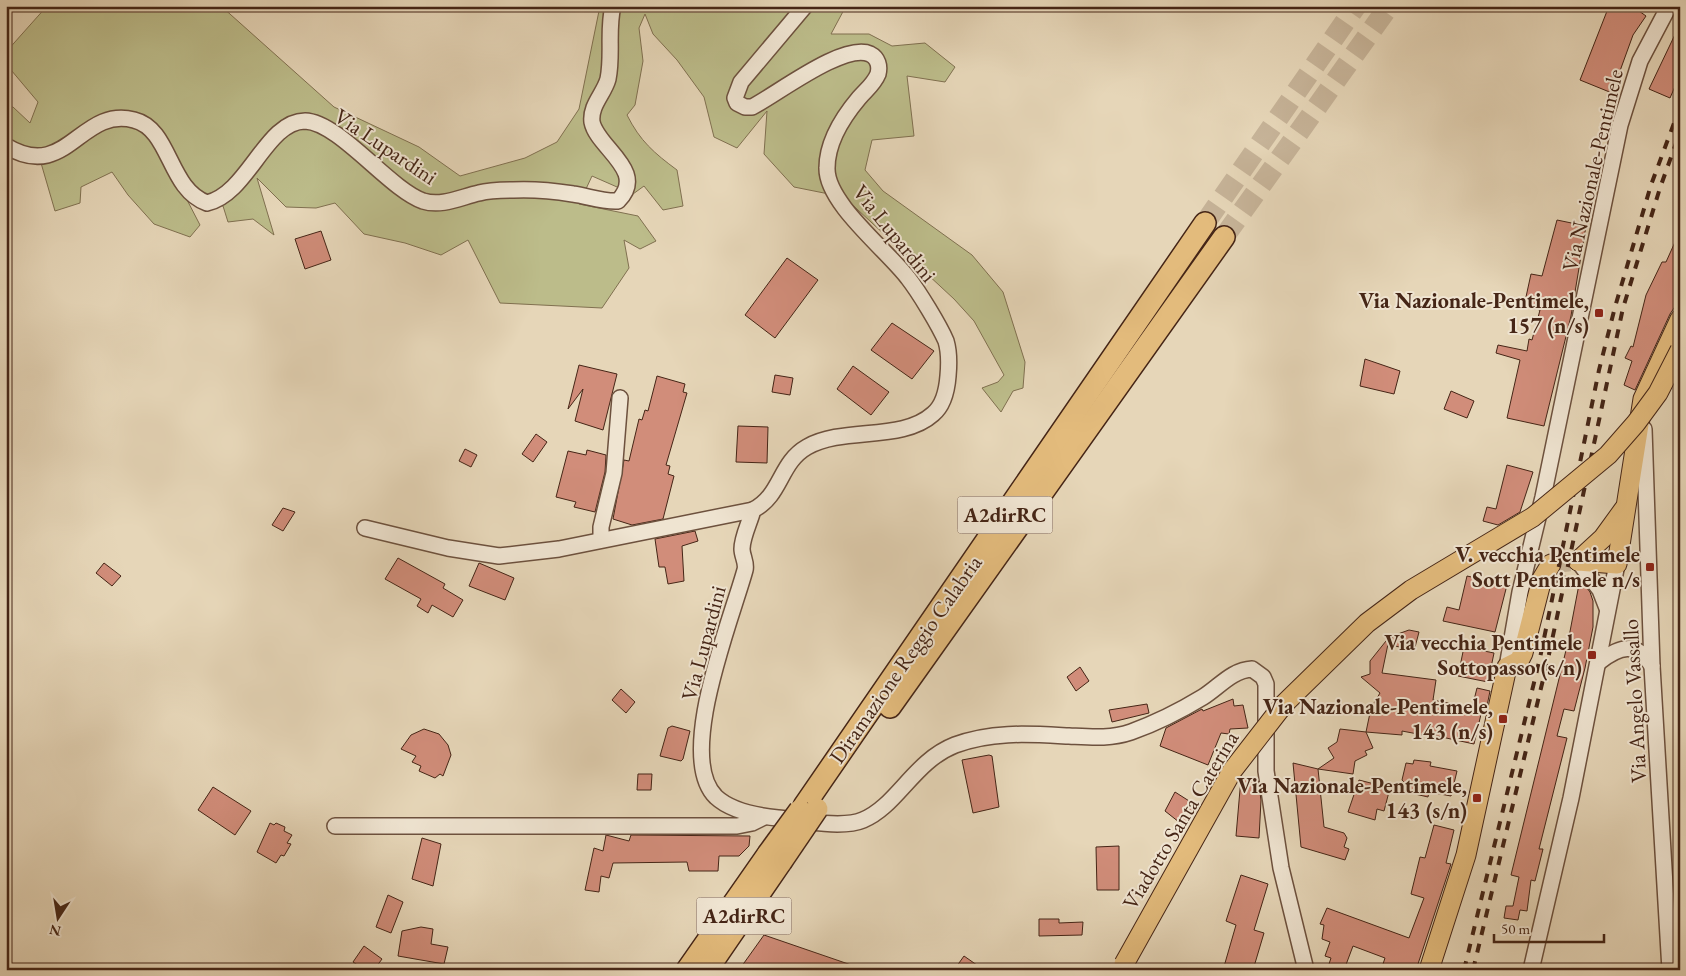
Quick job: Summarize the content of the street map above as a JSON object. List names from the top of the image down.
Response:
{
  "streets": {
    "highway": ["A2dirRC", "Diramazione Reggio Calabria"],
    "main road": ["Viadotto Santa Caterina"],
    "street": ["Via Lupardini", "Via Nazionale-Pentimele", "Via Angelo Vassallo"]
  },
  "places": {
    "transit": [
      "Via Nazionale-Pentimele, 157 (n/s)",
      "V. vecchia Pentimele Sott Pentimele n/s",
      "Via vecchia Pentimele Sottopasso (s/n)",
      "Via Nazionale-Pentimele, 143 (n/s)",
      "Via Nazionale-Pentimele, 143 (s/n)"
    ]
  },
  "scale_bar": "50 m",
  "north": "bottom"
}
